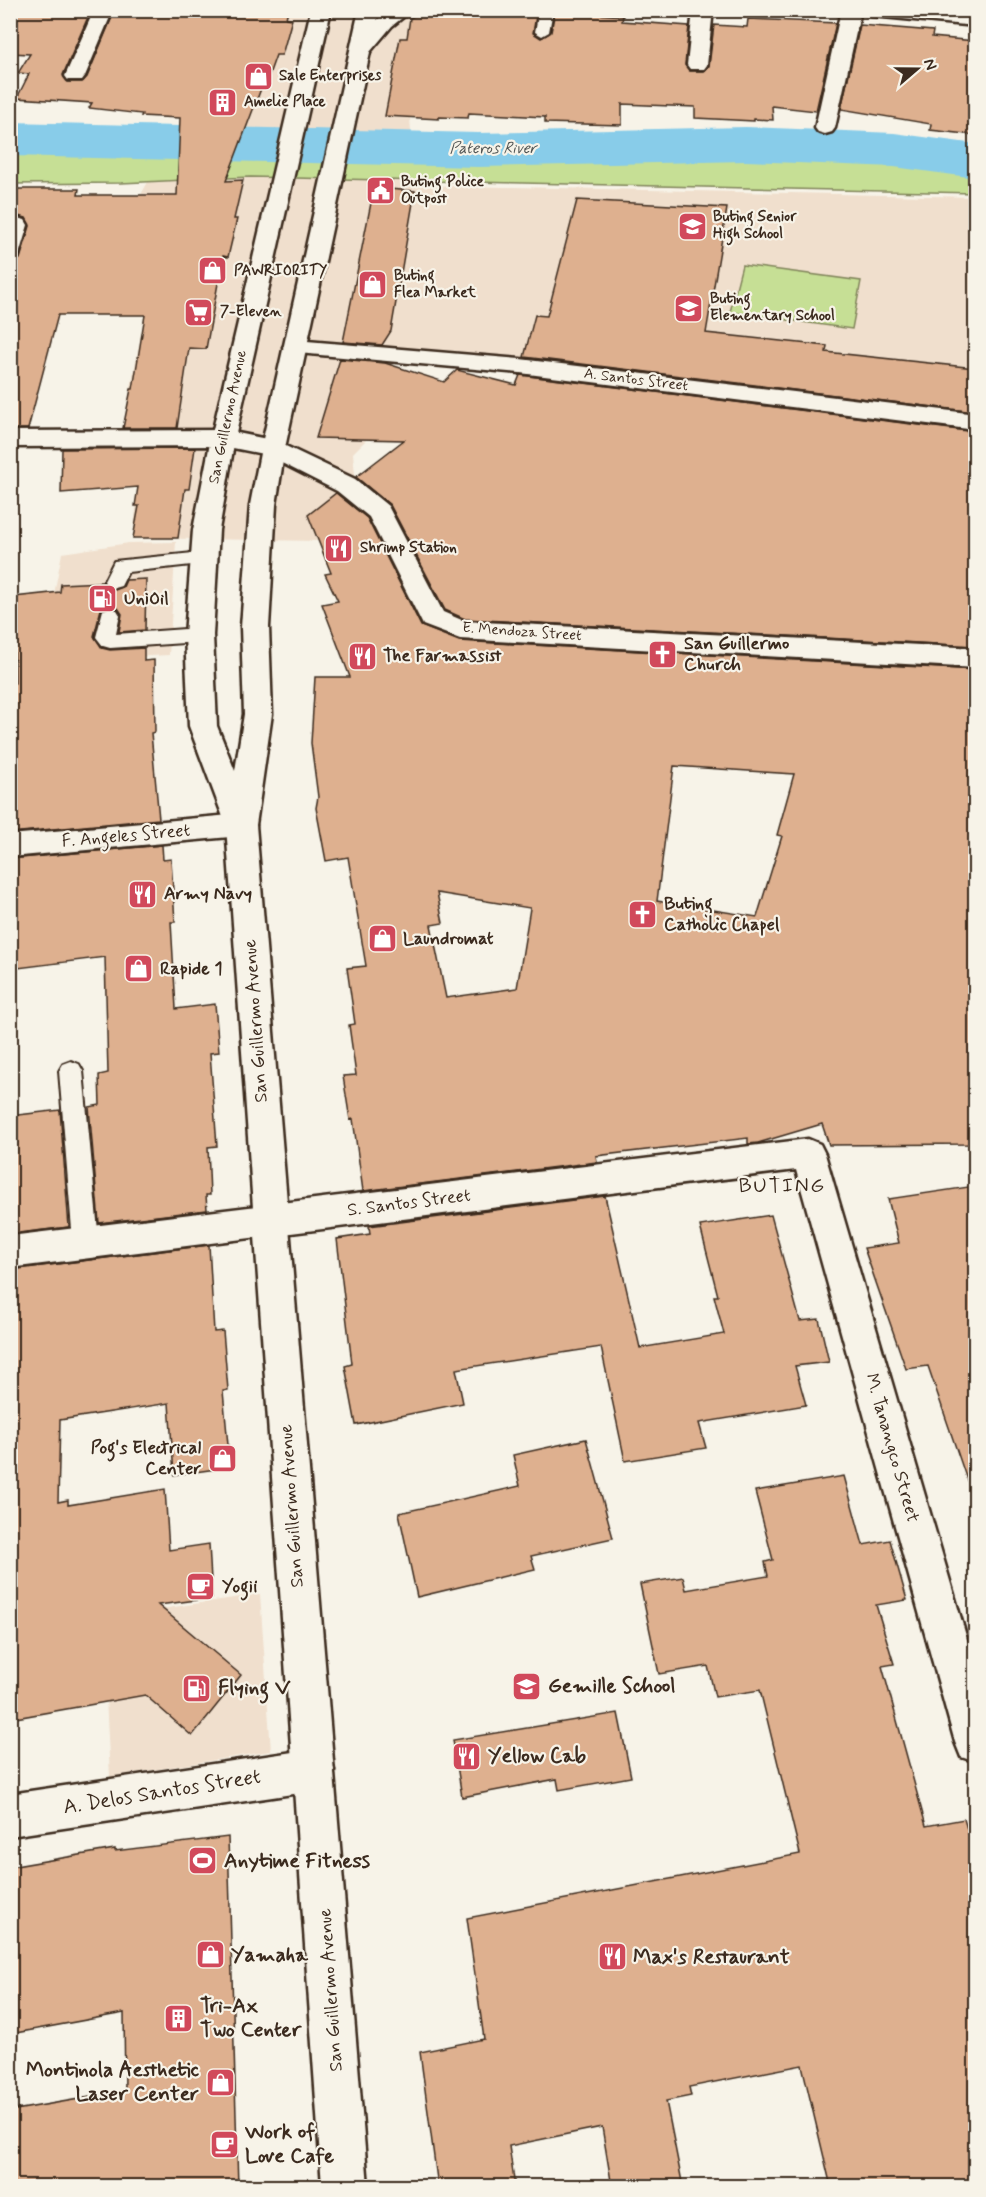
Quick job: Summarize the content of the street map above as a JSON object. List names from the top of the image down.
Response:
{
  "streets": {
    "main road": [
      "A. Santos Street",
      "San Guillermo Avenue",
      "E. Mendoza Street",
      "F. Angeles Street",
      "S. Santos Street",
      "M. Tanangco Street",
      "A. Delos Santos Street"
    ]
  },
  "crossings": [
    ["A. Santos Street", "San Guillermo Avenue"],
    ["San Guillermo Avenue", "E. Mendoza Street"],
    ["San Guillermo Avenue", "F. Angeles Street"],
    ["San Guillermo Avenue", "S. Santos Street"],
    ["San Guillermo Avenue", "A. Delos Santos Street"],
    ["S. Santos Street", "M. Tanangco Street"]
  ],
  "districts": ["BUTING"],
  "water": ["Pateros River"],
  "places": {
    "shop": [
      "Sale Enterprises",
      "PAWRIORITY",
      "Buting Flea Market",
      "Laundromat",
      "Rapide 1",
      "Pog's Electrical Center",
      "Yamaha",
      "Montinola Aesthetic Laser Center"
    ],
    "building": ["Amelie Place", "Tri-Ax Two Center"],
    "public building": ["Buting Police Outpost"],
    "school or university": ["Buting Senior High School", "Buting Elementary School", "Gemille School"],
    "supermarket": ["7-Eleven"],
    "restaurant": [
      "Shrimp Station",
      "The Farmassist",
      "Army Navy",
      "Yellow Cab",
      "Max's Restaurant"
    ],
    "fuel station": ["UniOil", "Flying V"],
    "church": ["San Guillermo Church", "Buting Catholic Chapel"],
    "cafe": ["Yogii", "Work of Love Cafe"],
    "sports": ["Anytime Fitness"]
  },
  "north": "right"
}
